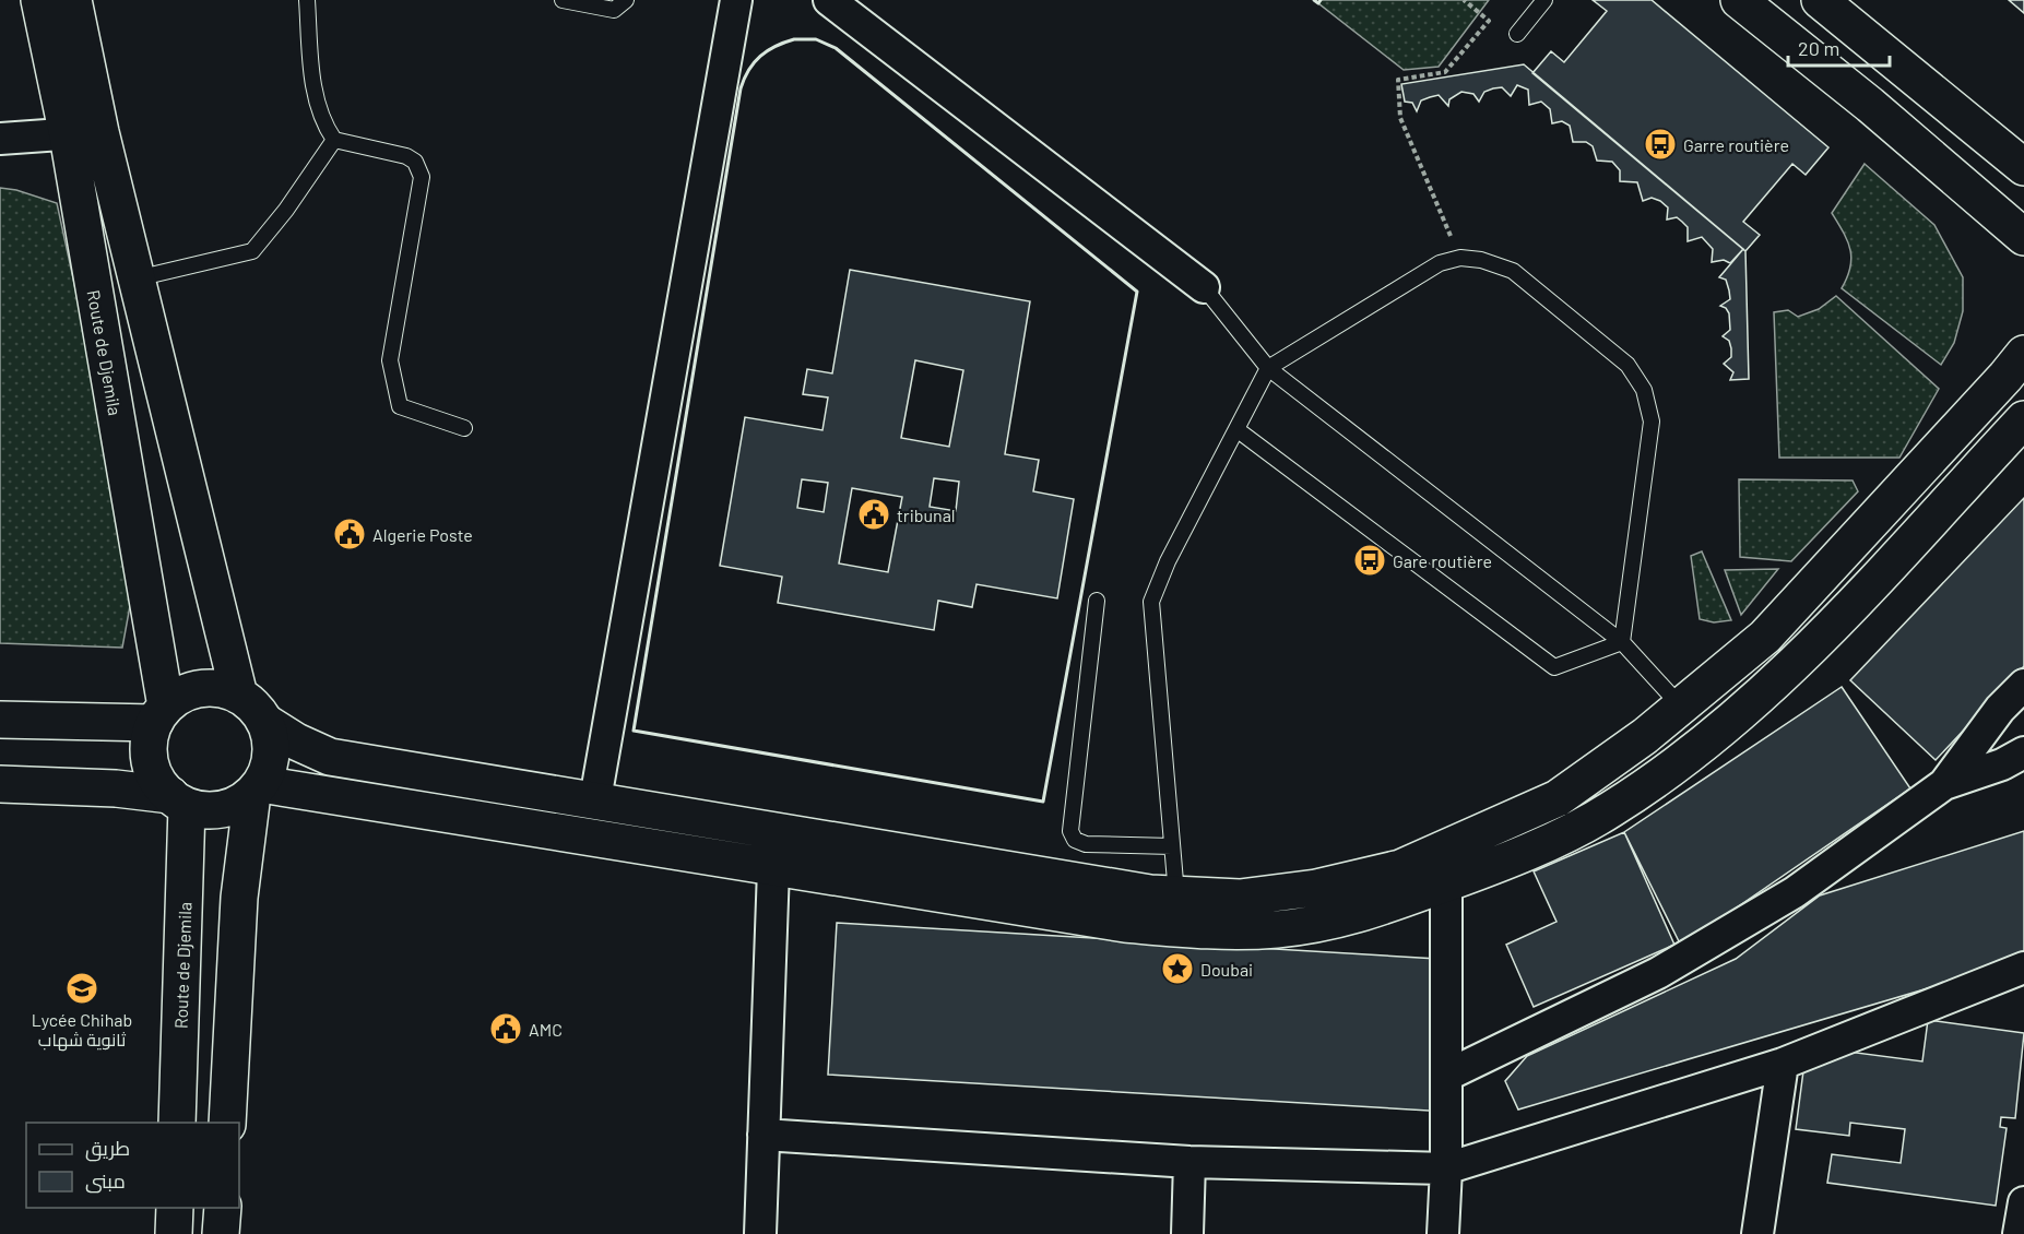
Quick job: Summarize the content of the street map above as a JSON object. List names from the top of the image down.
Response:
{
  "streets": {
    "main road": ["Route de Djemila"]
  },
  "places": {
    "bus stop": ["Garre routière", "Gare routière"],
    "public building": ["tribunal", "Algerie Poste", "AMC"],
    "place": ["Doubai"],
    "school or university": ["Lycée Chihab ثانوية شهاب"]
  },
  "legend": ["طريق", "مبنى"],
  "scale_bar": "20 m"
}
